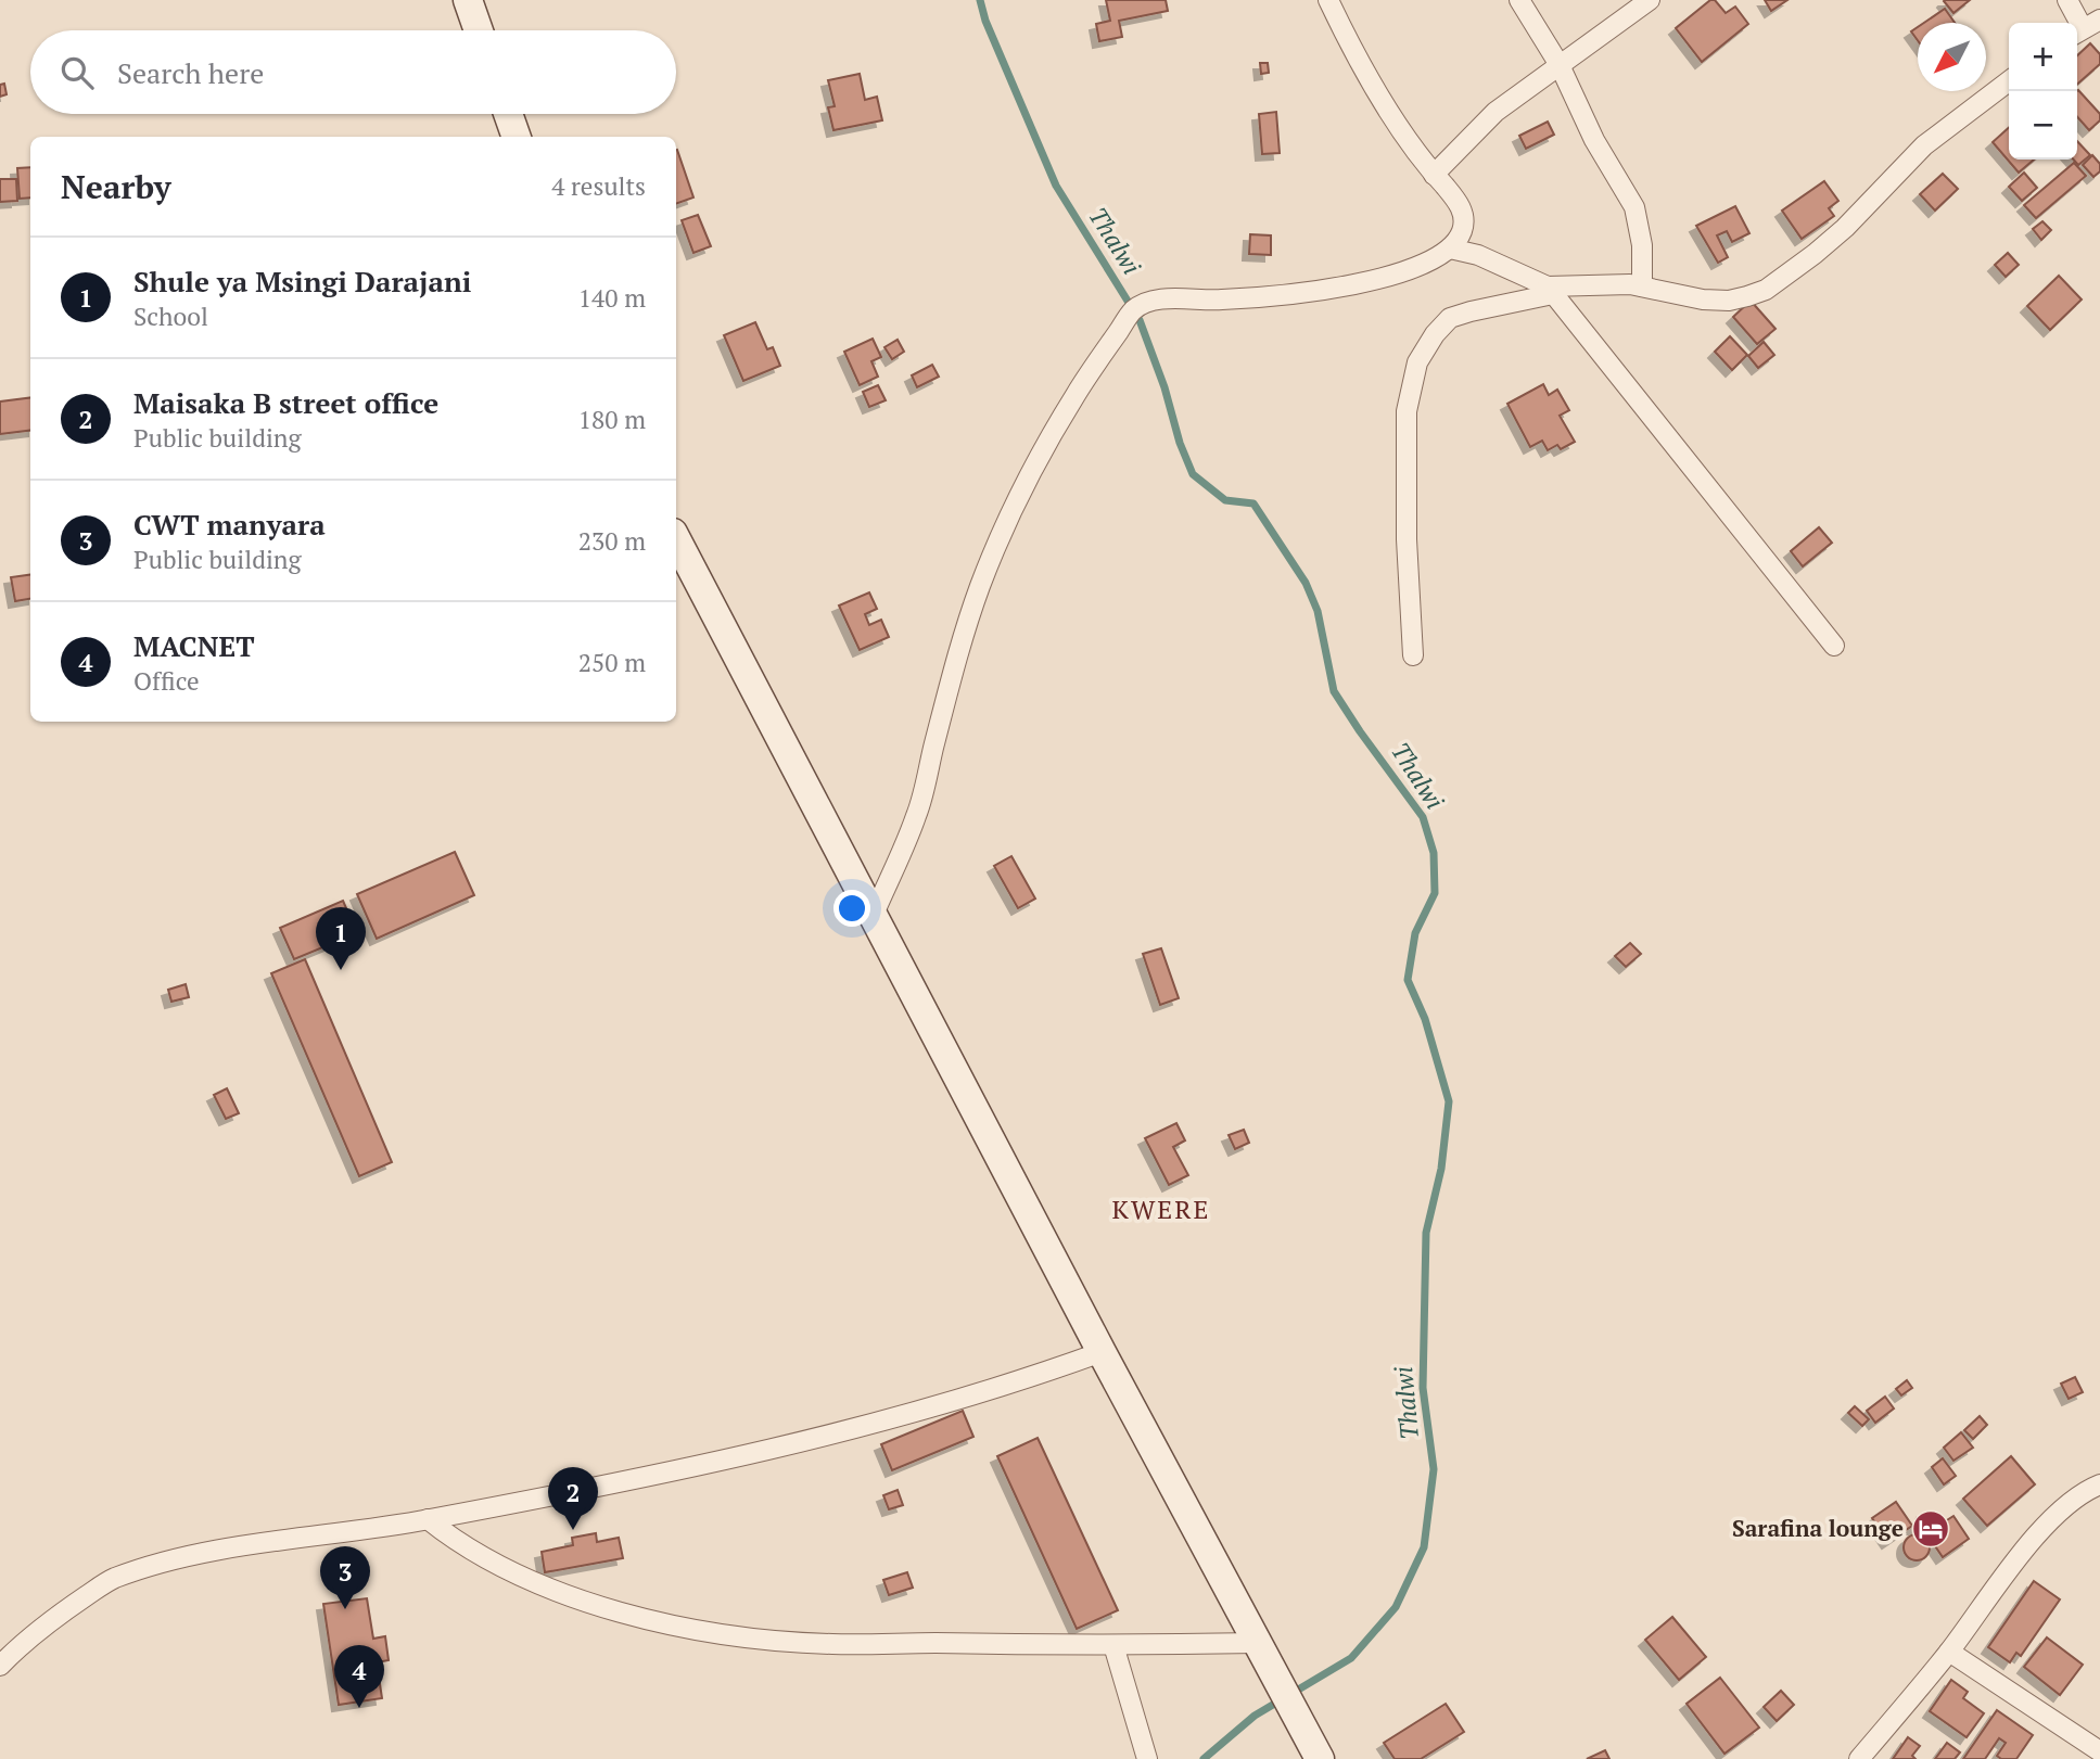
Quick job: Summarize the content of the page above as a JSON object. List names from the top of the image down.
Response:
{
  "districts": ["KWERE"],
  "water": ["Thalwi"],
  "places": {
    "hotel": ["Sarafina lounge"]
  },
  "north": "bottom left",
  "page": {
    "map_buttons": ["+", "−"],
    "search": "Search here",
    "heading": ["Nearby", "4 results"],
    "list": [
      {
        "mark": "1",
        "name": "Shule ya Msingi Darajani",
        "note": "School",
        "value": "140 m"
      },
      {
        "mark": "2",
        "name": "Maisaka B street office",
        "note": "Public building",
        "value": "180 m"
      },
      {
        "mark": "3",
        "name": "CWT manyara",
        "note": "Public building",
        "value": "230 m"
      },
      {
        "mark": "4",
        "name": "MACNET",
        "note": "Office",
        "value": "250 m"
      }
    ],
    "pins": [
      "1",
      "2",
      "3",
      "4"
    ]
  }
}
